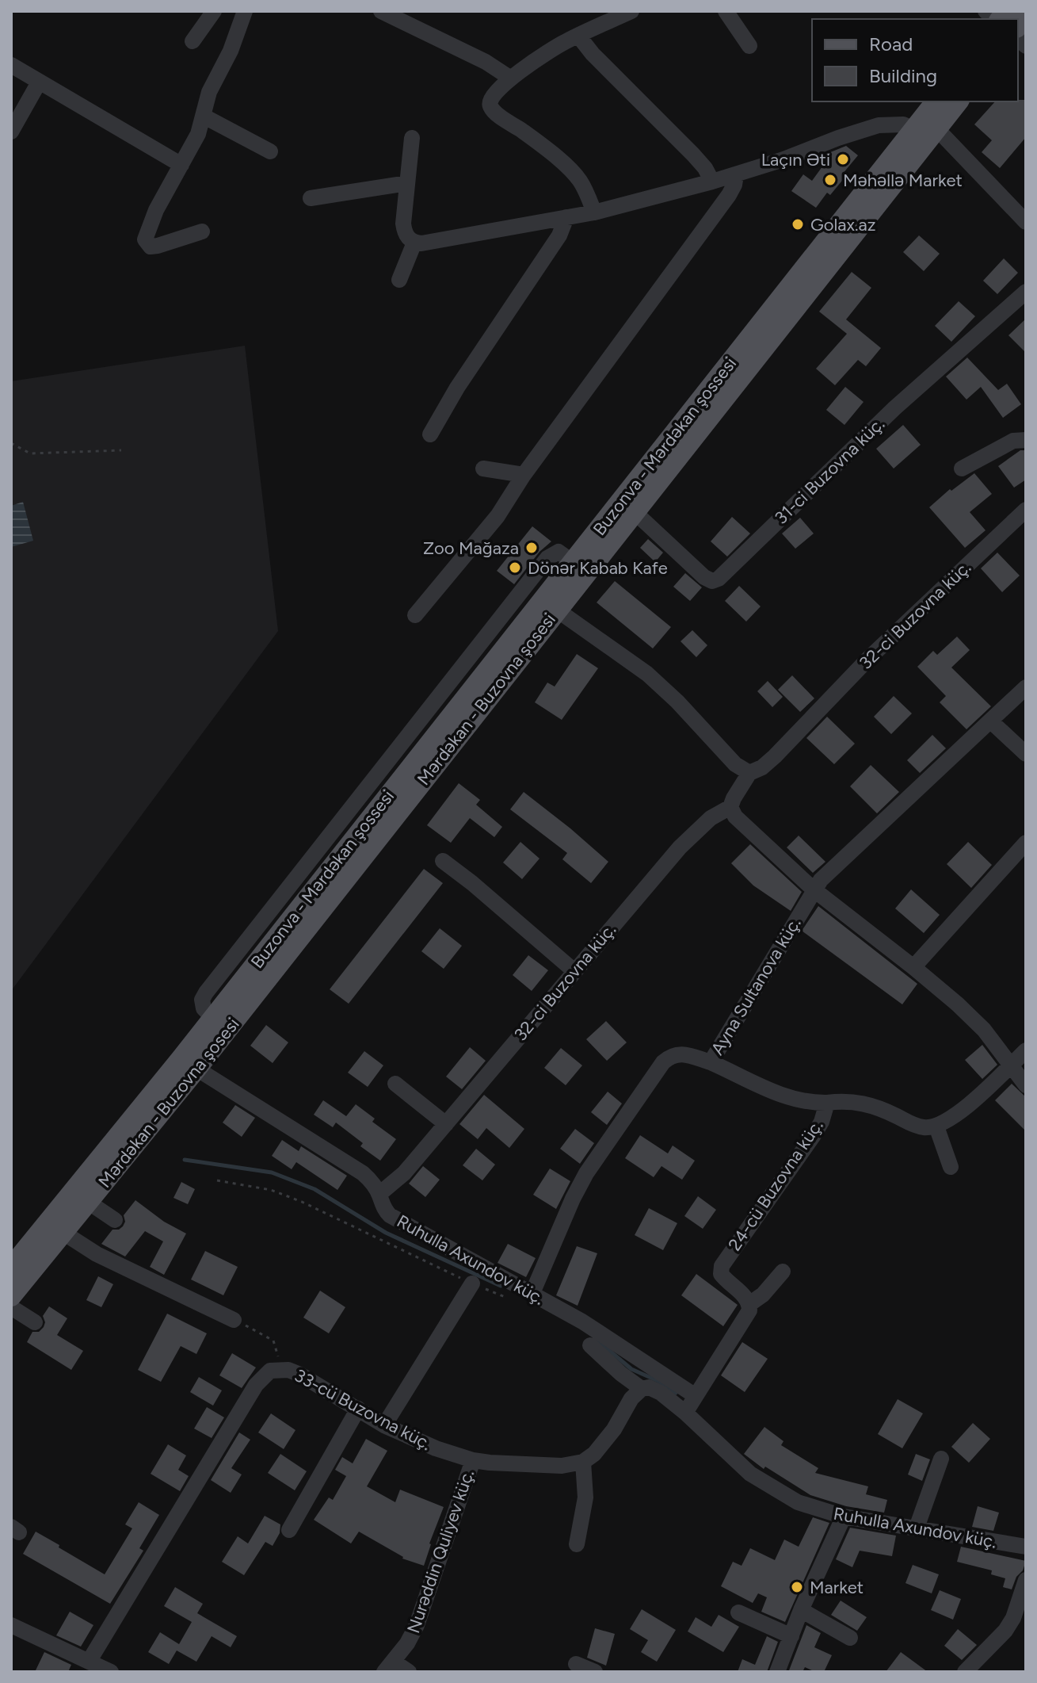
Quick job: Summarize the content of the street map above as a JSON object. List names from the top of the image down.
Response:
{
  "streets": {
    "main road": ["Buzonva - Mərdəkan şossesi", "Mərdəkan - Buzovna şosesi"],
    "street": [
      "31-ci Buzovna küç.",
      "32-ci Buzovna küç.",
      "Ayna Sultanova küç.",
      "24-cü Buzovna küç.",
      "Ruhulla Axundov küç.",
      "33-cü Buzovna küç.",
      "Nurəddin Quliyev küç."
    ]
  },
  "crossings": [
    ["31-ci Buzovna küç.", "Mərdəkan - Buzovna şosesi"],
    ["32-ci Buzovna küç.", "Ruhulla Axundov küç."],
    ["Mərdəkan - Buzovna şosesi", "Ruhulla Axundov küç."],
    ["Ayna Sultanova küç.", "Ruhulla Axundov küç."],
    ["33-cü Buzovna küç.", "Nurəddin Quliyev küç."]
  ],
  "places": [
    "Laçın Əti",
    "Məhəllə Market",
    "Golax.az",
    "Zoo Mağaza",
    "Dönər Kabab Kafe",
    "Market"
  ],
  "legend": ["Road", "Building"]
}
